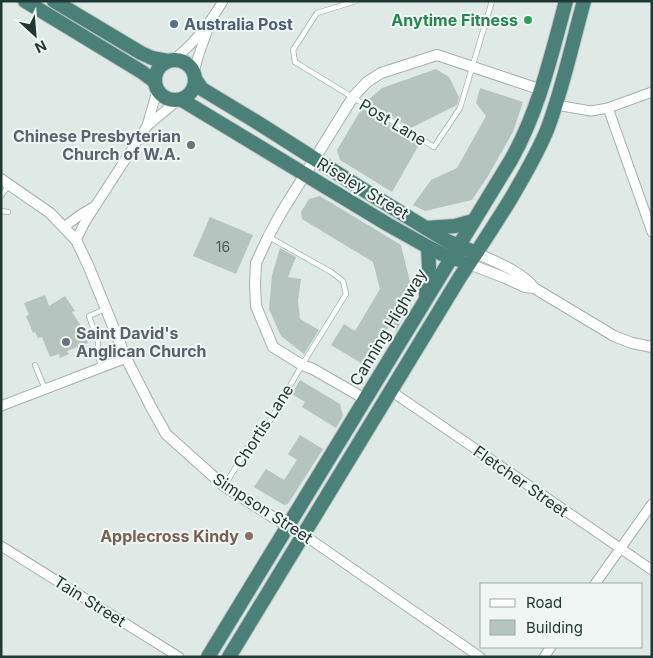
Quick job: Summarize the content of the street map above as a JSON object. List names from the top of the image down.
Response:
{
  "streets": {
    "highway": ["Riseley Street", "Canning Highway"],
    "street": ["Fletcher Street", "Simpson Street", "Tain Street"],
    "lane": ["Post Lane", "Chortis Lane"]
  },
  "crossings": [
    ["Riseley Street", "Canning Highway"],
    ["Canning Highway", "Simpson Street"],
    ["Chortis Lane", "Simpson Street"]
  ],
  "places": [
    "Anytime Fitness",
    "Australia Post",
    "Chinese Presbyterian Church of W.A.",
    "Saint David's Anglican Church",
    "Applecross Kindy"
  ],
  "house_numbers": ["16"],
  "legend": ["Road", "Building"],
  "north": "bottom right"
}
